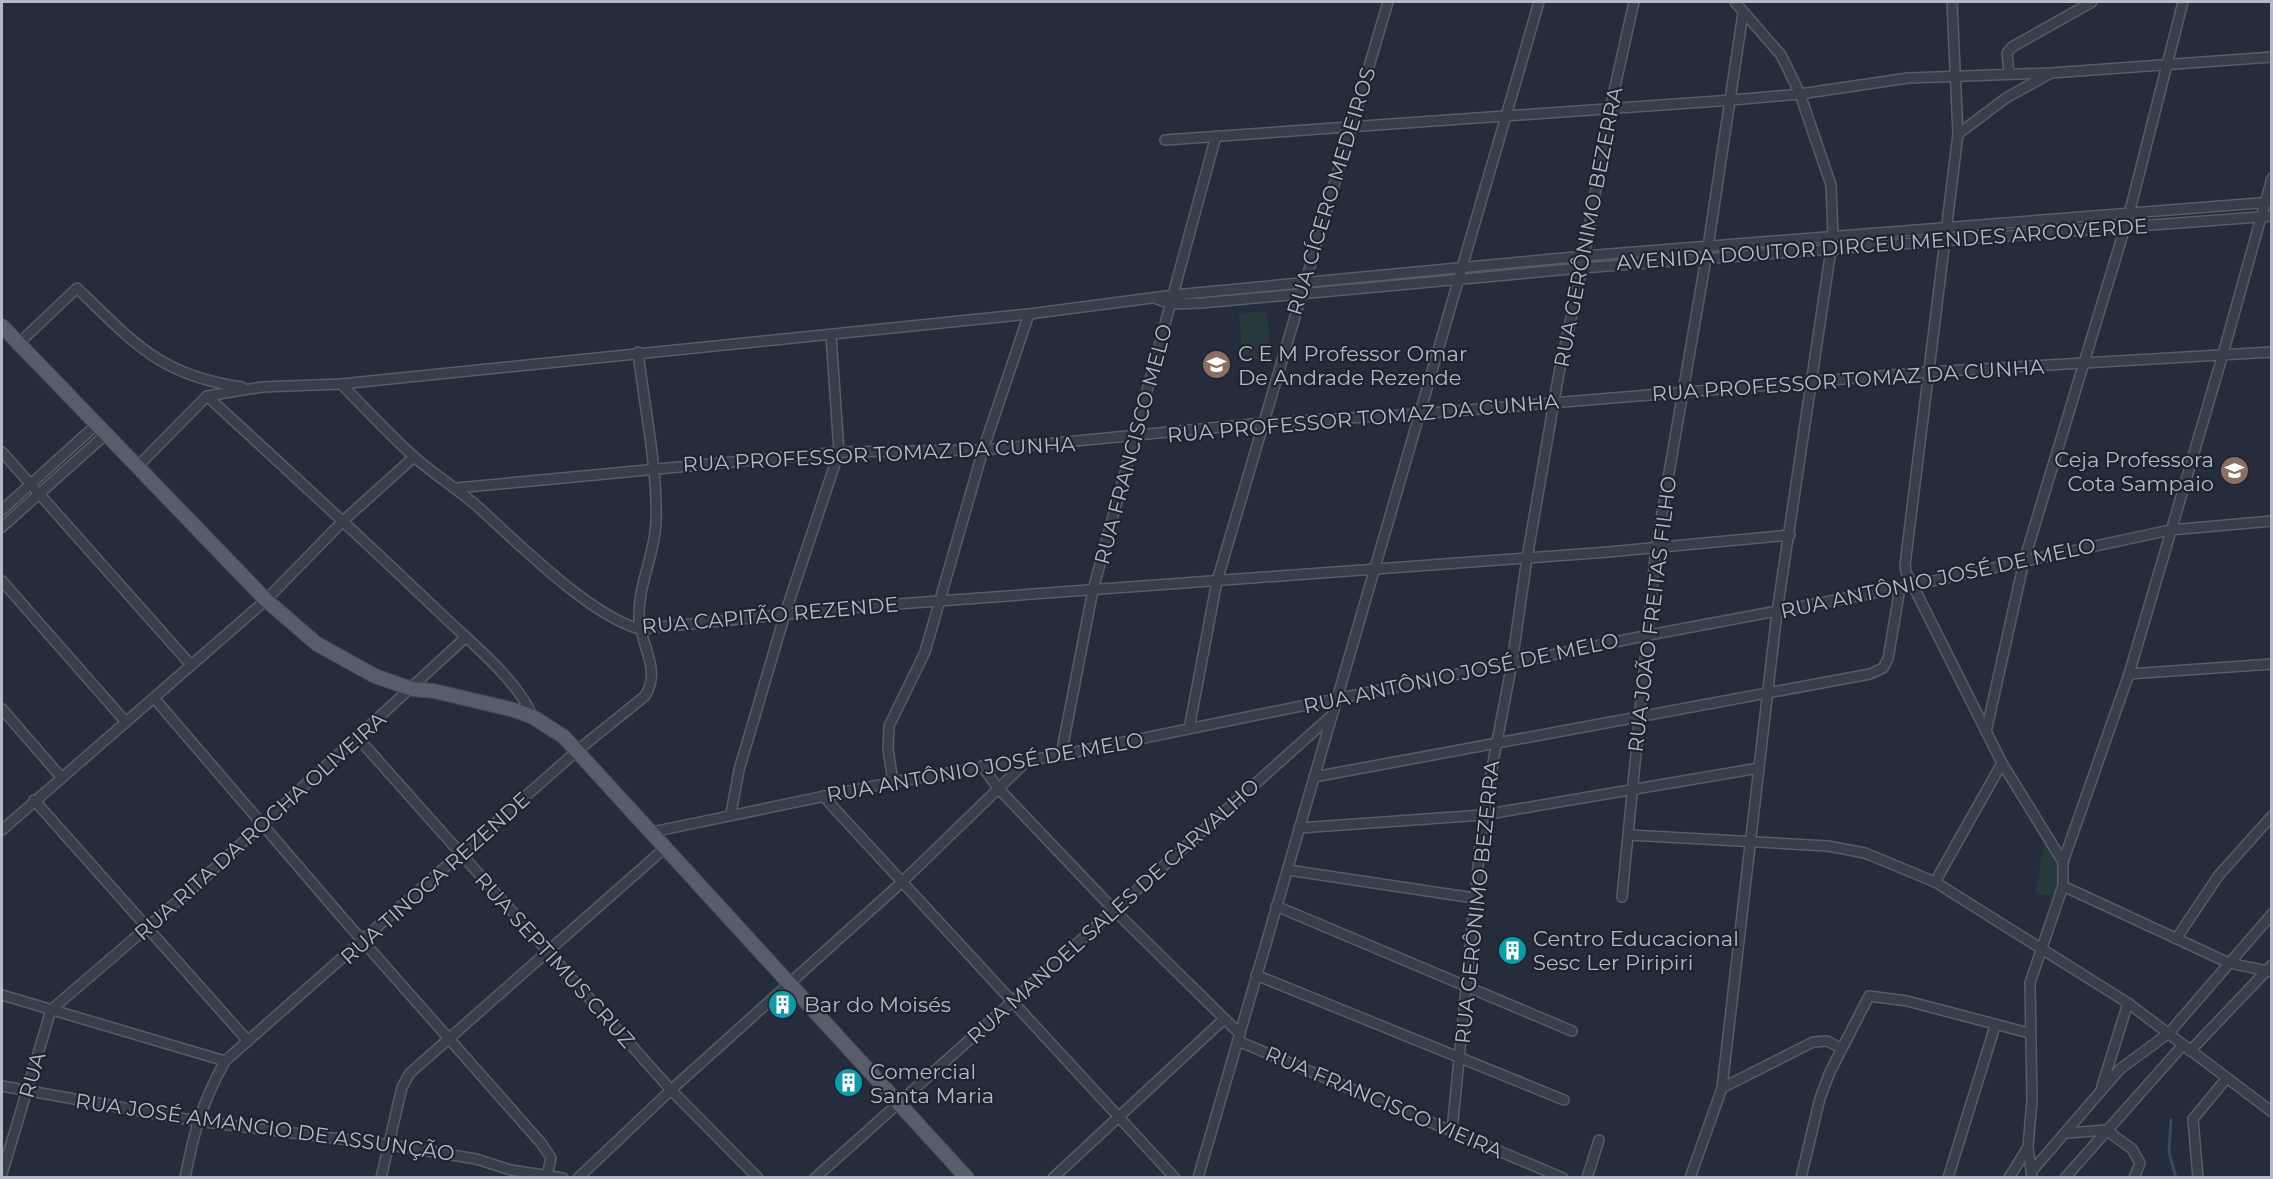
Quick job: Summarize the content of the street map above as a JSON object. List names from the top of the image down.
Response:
{
  "streets": {
    "street": [
      "RUA CÍCERO MEDEIROS",
      "RUA GERÔNIMO BEZERRA",
      "AVENIDA DOUTOR DIRCEU MENDES ARCOVERDE",
      "RUA PROFESSOR TOMAZ DA CUNHA",
      "RUA FRANCISCO MELO",
      "RUA ANTÔNIO JOSÉ DE MELO",
      "RUA JOÃO FREITAS FILHO",
      "RUA CAPITÃO REZENDE",
      "RUA RITA DA ROCHA OLIVEIRA",
      "RUA TINOCA REZENDE",
      "RUA MANOEL SALES DE CARVALHO",
      "RUA SEPTIMUS CRUZ",
      "RUA",
      "RUA FRANCISCO VIEIRA",
      "RUA JOSÉ AMANCIO DE ASSUNÇÃO"
    ]
  },
  "crossings": [
    ["RUA CÍCERO MEDEIROS", "AVENIDA DOUTOR DIRCEU MENDES ARCOVERDE"],
    ["RUA CÍCERO MEDEIROS", "RUA PROFESSOR TOMAZ DA CUNHA"],
    ["RUA CÍCERO MEDEIROS", "RUA ANTÔNIO JOSÉ DE MELO"],
    ["RUA CÍCERO MEDEIROS", "RUA CAPITÃO REZENDE"],
    ["RUA GERÔNIMO BEZERRA", "AVENIDA DOUTOR DIRCEU MENDES ARCOVERDE"],
    ["RUA GERÔNIMO BEZERRA", "RUA PROFESSOR TOMAZ DA CUNHA"],
    ["RUA GERÔNIMO BEZERRA", "RUA ANTÔNIO JOSÉ DE MELO"],
    ["RUA GERÔNIMO BEZERRA", "RUA CAPITÃO REZENDE"],
    ["RUA GERÔNIMO BEZERRA", "RUA FRANCISCO VIEIRA"],
    ["AVENIDA DOUTOR DIRCEU MENDES ARCOVERDE", "RUA FRANCISCO MELO"],
    ["AVENIDA DOUTOR DIRCEU MENDES ARCOVERDE", "RUA JOÃO FREITAS FILHO"],
    ["RUA PROFESSOR TOMAZ DA CUNHA", "RUA FRANCISCO MELO"],
    ["RUA PROFESSOR TOMAZ DA CUNHA", "RUA JOÃO FREITAS FILHO"],
    ["RUA PROFESSOR TOMAZ DA CUNHA", "RUA CAPITÃO REZENDE"],
    ["RUA FRANCISCO MELO", "RUA ANTÔNIO JOSÉ DE MELO"],
    ["RUA FRANCISCO MELO", "RUA CAPITÃO REZENDE"],
    ["RUA ANTÔNIO JOSÉ DE MELO", "RUA JOÃO FREITAS FILHO"],
    ["RUA ANTÔNIO JOSÉ DE MELO", "RUA FRANCISCO VIEIRA"],
    ["RUA JOÃO FREITAS FILHO", "RUA CAPITÃO REZENDE"],
    ["RUA CAPITÃO REZENDE", "RUA TINOCA REZENDE"],
    ["RUA RITA DA ROCHA OLIVEIRA", "RUA SEPTIMUS CRUZ"],
    ["RUA RITA DA ROCHA OLIVEIRA", "RUA"],
    ["RUA TINOCA REZENDE", "RUA SEPTIMUS CRUZ"],
    ["RUA MANOEL SALES DE CARVALHO", "RUA FRANCISCO VIEIRA"],
    ["RUA", "RUA JOSÉ AMANCIO DE ASSUNÇÃO"]
  ],
  "places": {
    "school or university": ["C E M Professor Omar De Andrade Rezende", "Ceja Professora Cota Sampaio"],
    "building": ["Centro Educacional Sesc Ler Piripiri", "Bar do Moisés", "Comercial Santa Maria"]
  }
}
